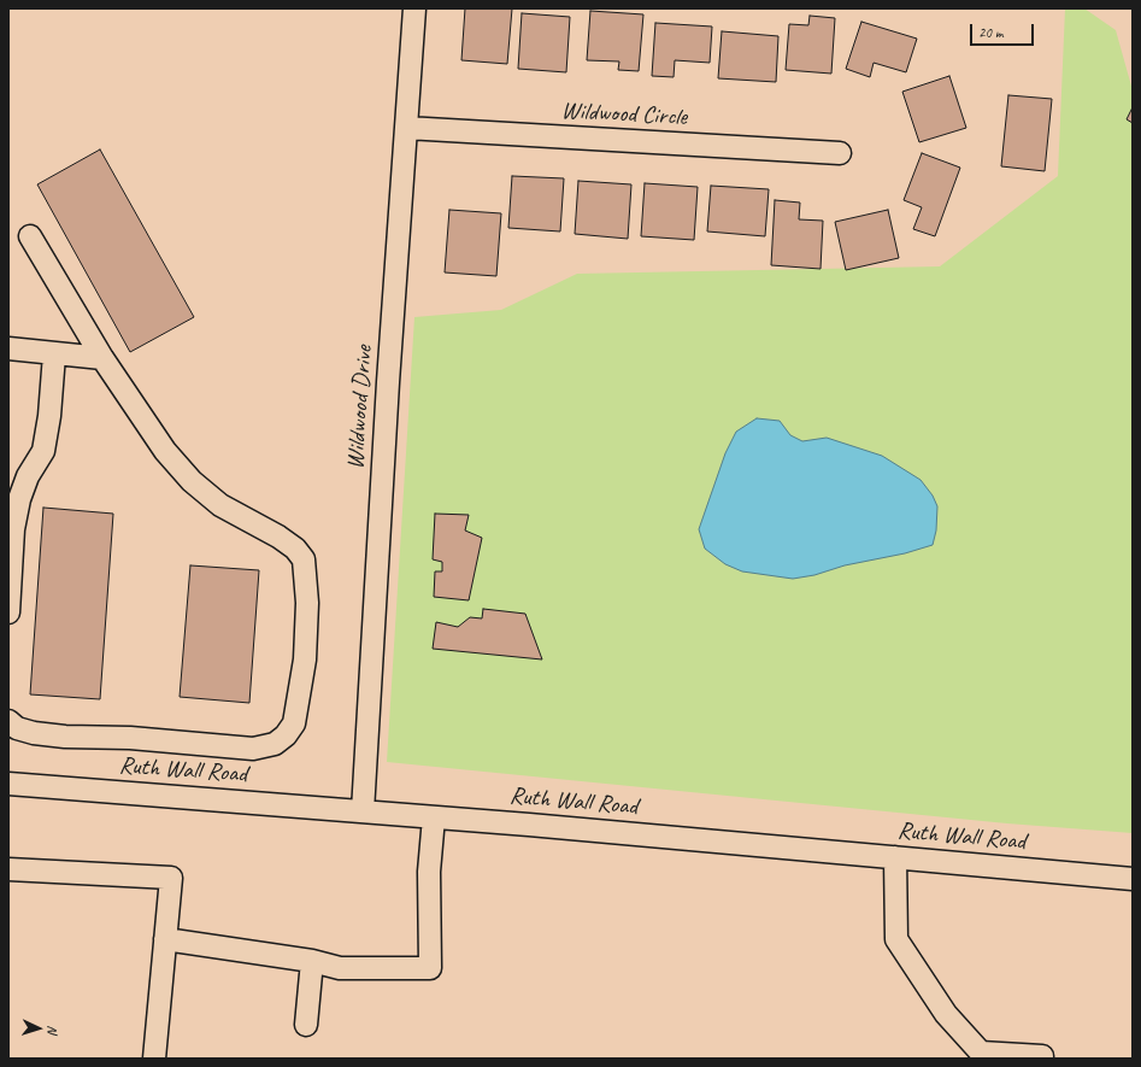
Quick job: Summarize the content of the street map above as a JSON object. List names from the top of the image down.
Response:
{
  "streets": {
    "street": ["Wildwood Circle", "Wildwood Drive", "Ruth Wall Road"]
  },
  "crossings": [
    ["Wildwood Circle", "Wildwood Drive"],
    ["Wildwood Drive", "Ruth Wall Road"]
  ],
  "scale_bar": "20 m",
  "north": "right"
}
